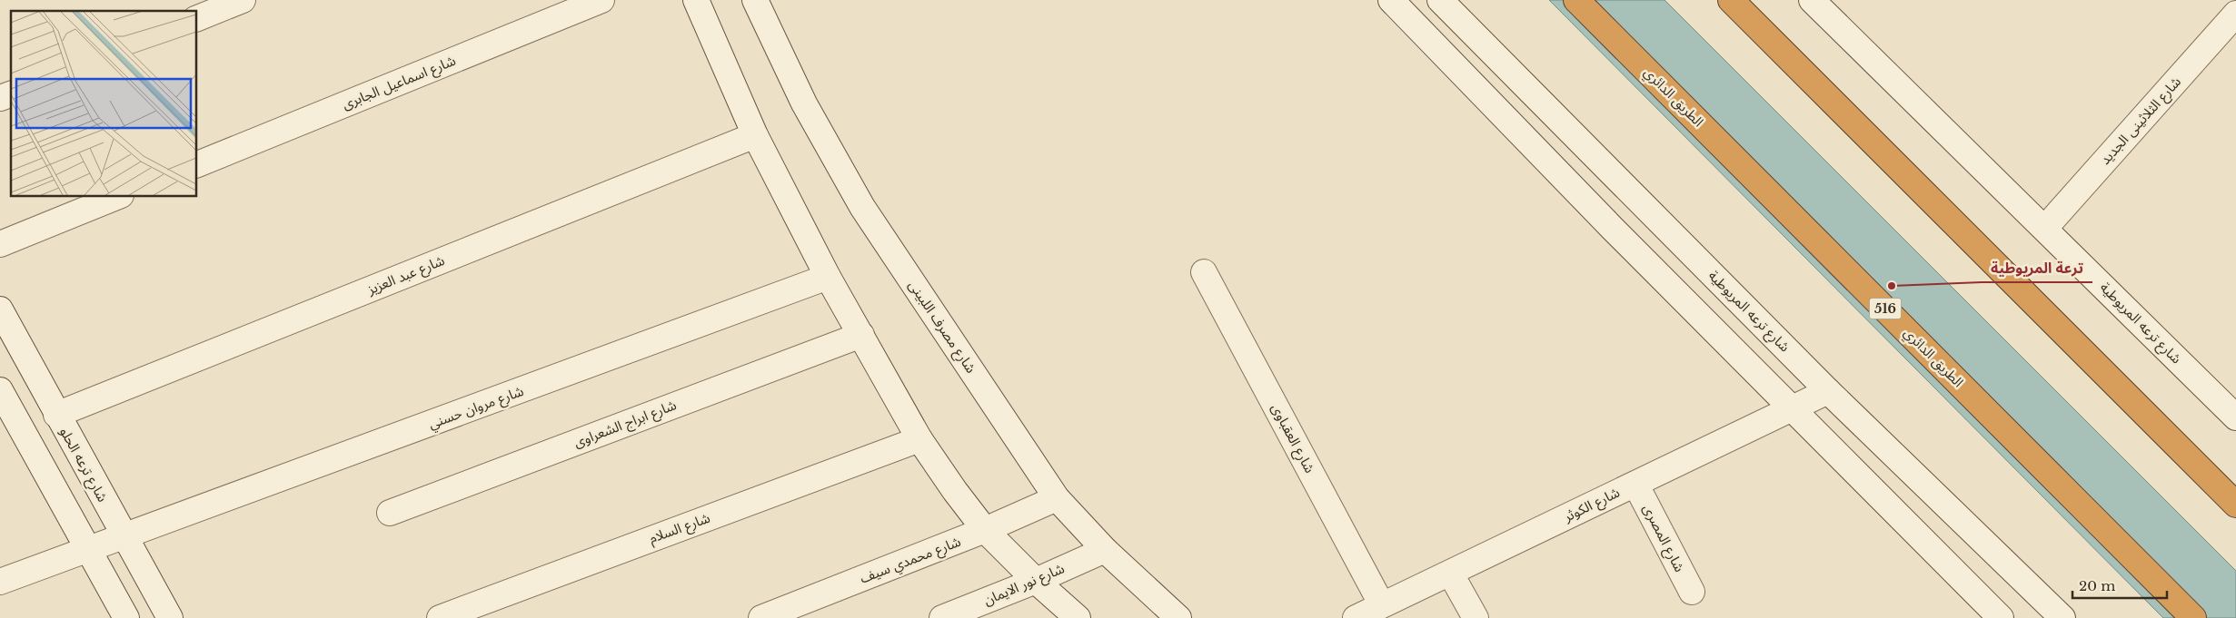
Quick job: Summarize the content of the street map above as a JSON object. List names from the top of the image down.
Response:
{
  "streets": {
    "highway": ["الطريق الدائري", "516"],
    "street": [
      "شارع اسماعيل الجابرى",
      "شارع الثلاثينى الجديد",
      "شارع عبد العزيز",
      "شارع ترعه المريوطية",
      "شارع مصرف اللبينى",
      "شارع مروان حسني",
      "شارع ابراج الشعراوى",
      "شارع العقباوى",
      "شارع ترعه الحلو",
      "شارع الكوثر",
      "شارع السلام",
      "شارع المصرى",
      "شارع محمدي سيف",
      "شارع نور الايمان"
    ]
  },
  "crossings": [
    ["شارع الثلاثينى الجديد", "شارع ترعه المريوطية"],
    ["شارع عبد العزيز", "شارع ترعه الحلو"],
    ["شارع ترعه المريوطية", "شارع الكوثر"],
    ["شارع مصرف اللبينى", "شارع محمدي سيف"],
    ["شارع مصرف اللبينى", "شارع نور الايمان"],
    ["شارع مروان حسني", "شارع ترعه الحلو"],
    ["شارع العقباوى", "شارع الكوثر"],
    ["شارع الكوثر", "شارع المصرى"]
  ],
  "places": ["ترعة المريوطية"],
  "scale_bar": "20 m"
}
